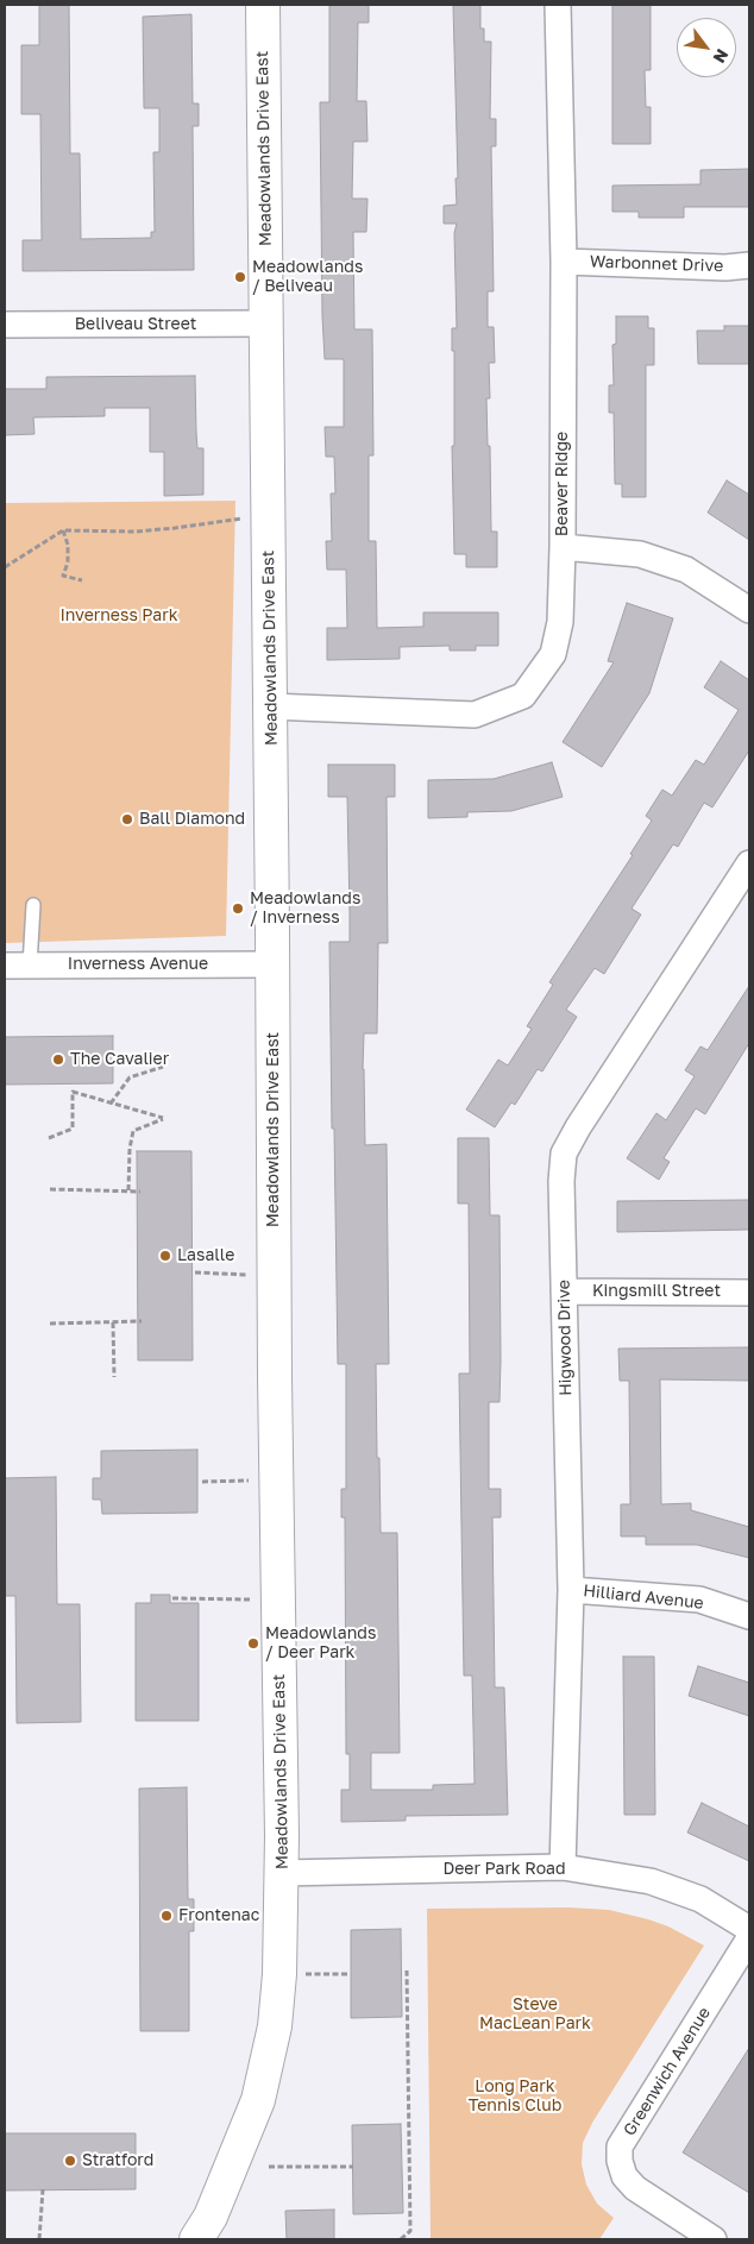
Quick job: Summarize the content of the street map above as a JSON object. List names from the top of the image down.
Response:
{
  "streets": {
    "main road": ["Meadowlands Drive East"],
    "street": [
      "Warbonnet Drive",
      "Beliveau Street",
      "Beaver Ridge",
      "Inverness Avenue",
      "Kingsmill Street",
      "Higwood Drive",
      "Hilliard Avenue",
      "Deer Park Road",
      "Greenwich Avenue"
    ]
  },
  "crossings": [
    ["Meadowlands Drive East", "Beliveau Street"],
    ["Meadowlands Drive East", "Beaver Ridge"],
    ["Meadowlands Drive East", "Inverness Avenue"],
    ["Meadowlands Drive East", "Deer Park Road"],
    ["Warbonnet Drive", "Beaver Ridge"],
    ["Kingsmill Street", "Higwood Drive"],
    ["Higwood Drive", "Hilliard Avenue"],
    ["Higwood Drive", "Deer Park Road"]
  ],
  "parks": ["Inverness Park", "Steve MacLean Park", "Long Park Tennis Club"],
  "places": [
    "Meadowlands / Beliveau",
    "Ball Diamond",
    "Meadowlands / Inverness",
    "The Cavalier",
    "Lasalle",
    "Meadowlands / Deer Park",
    "Frontenac",
    "Stratford"
  ],
  "north": "bottom right"
}
